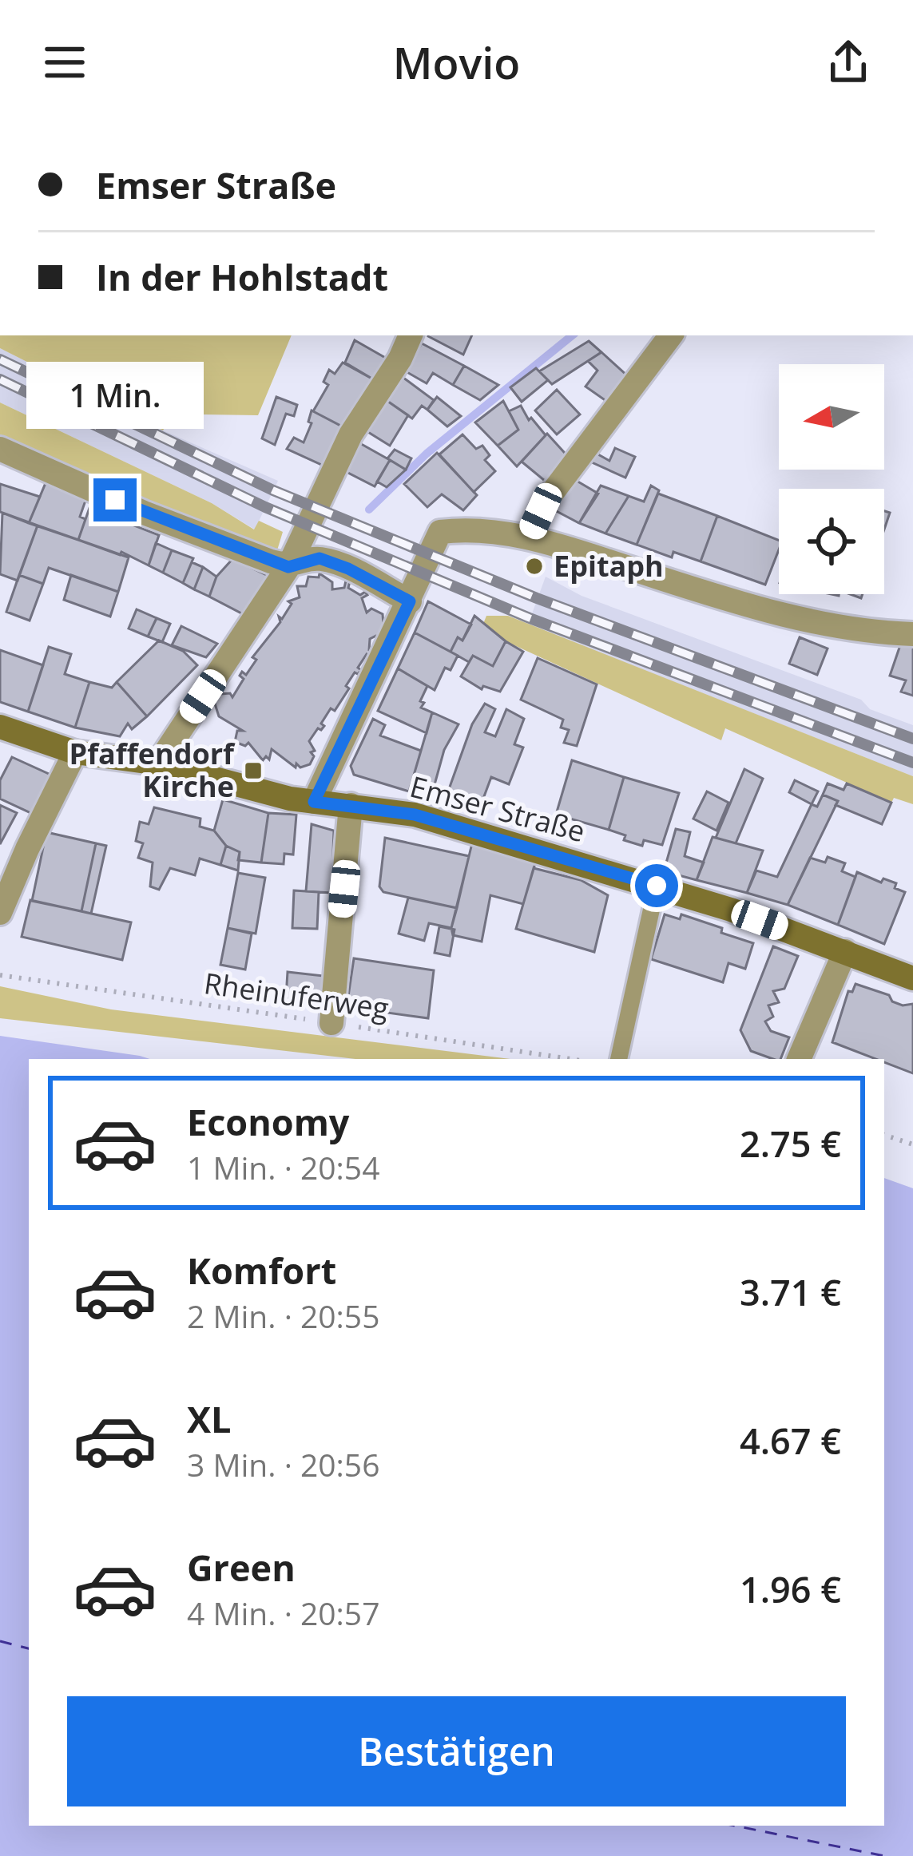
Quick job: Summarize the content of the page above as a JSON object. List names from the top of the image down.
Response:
{
  "streets": {
    "street": ["Emser Straße"],
    "path": ["Rheinuferweg"]
  },
  "places": {
    "other": ["Epitaph"],
    "transit": ["Pfaffendorf Kirche"]
  },
  "north": "left",
  "page": {
    "header": "Movio",
    "banner": ["Emser Straße", "In der Hohlstadt"],
    "bubble": "1 Min.",
    "list": [
      {
        "name": "Economy",
        "note": "1 Min. · 20:54",
        "value": "2.75 €"
      },
      {
        "name": "Komfort",
        "note": "2 Min. · 20:55",
        "value": "3.71 €"
      },
      {
        "name": "XL",
        "note": "3 Min. · 20:56",
        "value": "4.67 €"
      },
      {
        "name": "Green",
        "note": "4 Min. · 20:57",
        "value": "1.96 €"
      }
    ],
    "buttons": "Bestätigen"
  }
}
